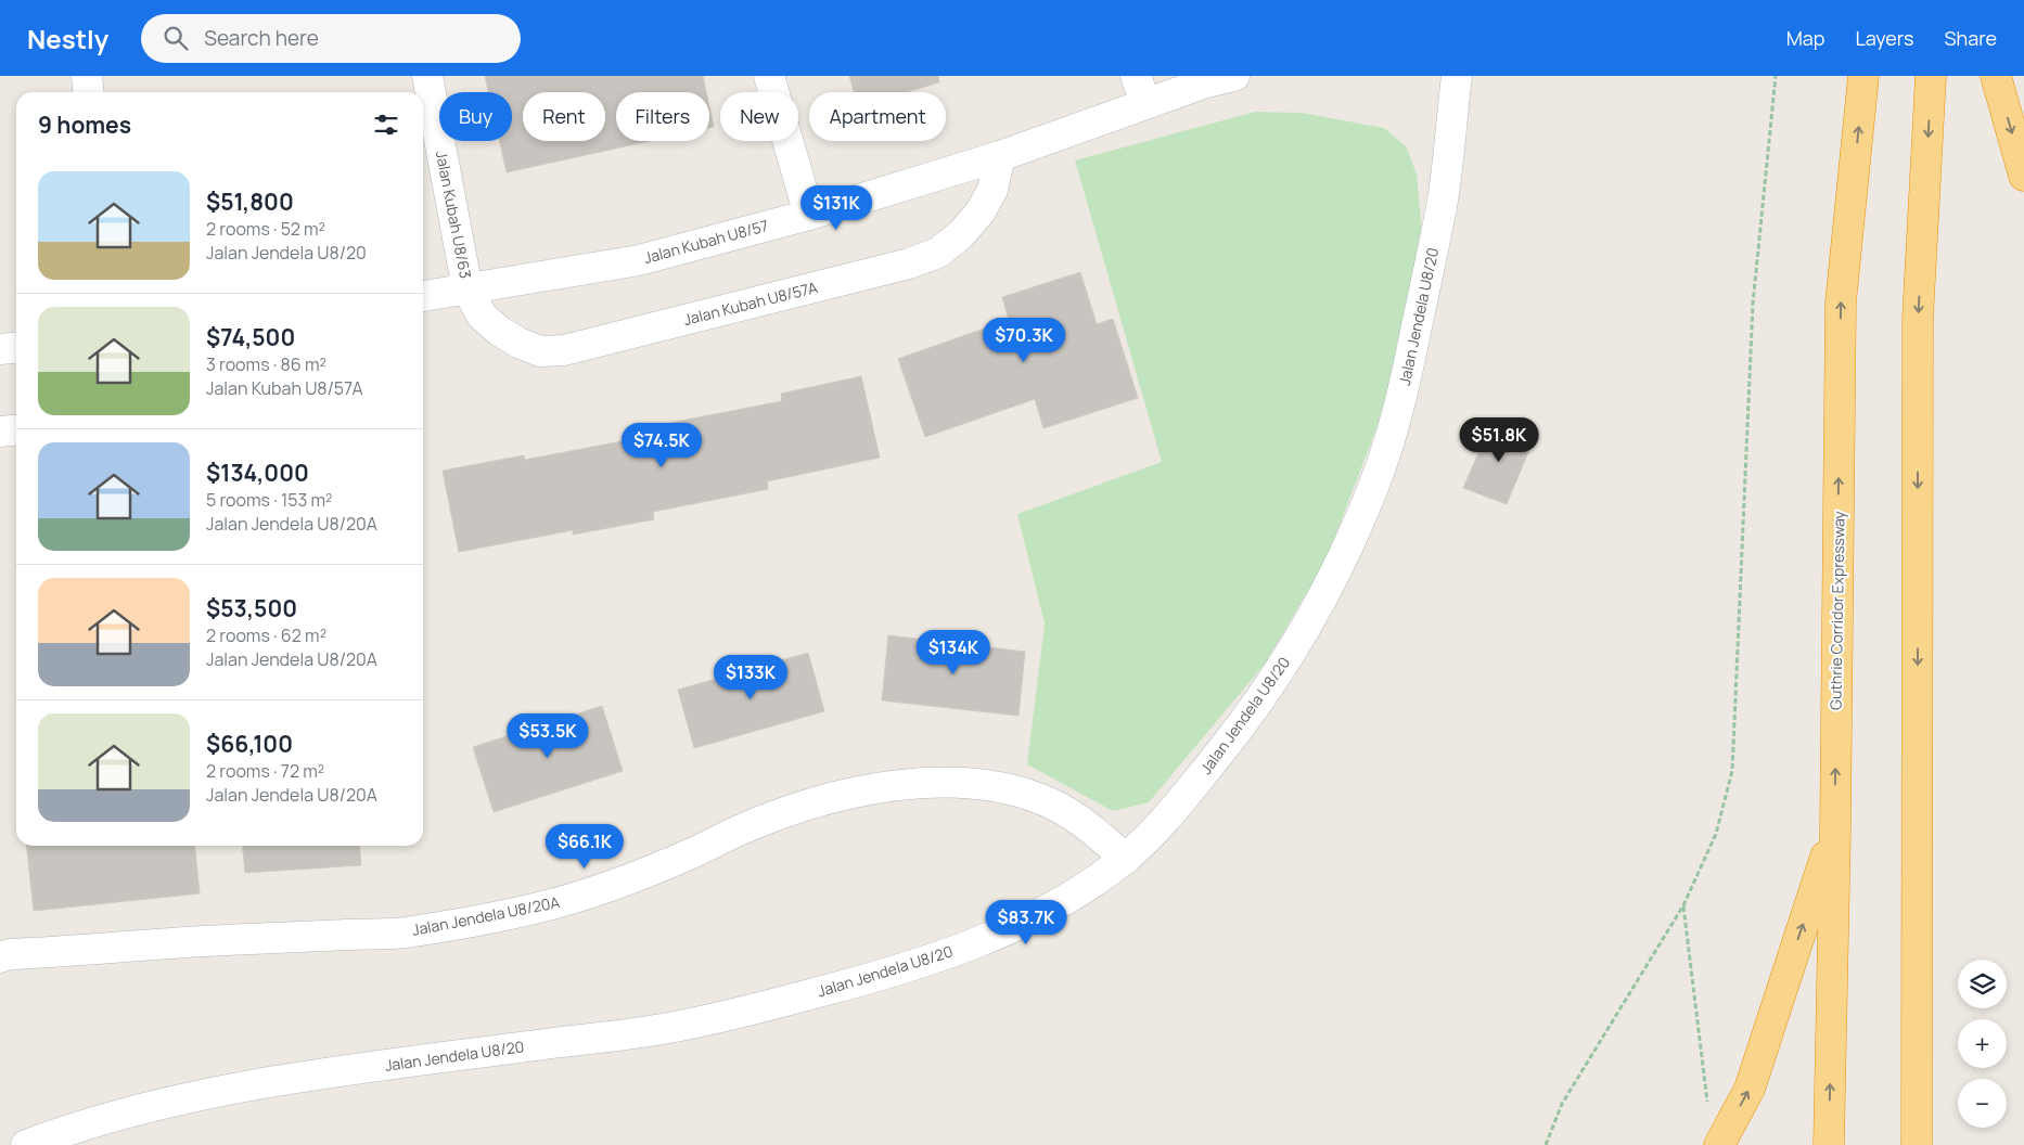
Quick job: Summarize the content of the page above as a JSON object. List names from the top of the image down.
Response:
{
  "streets": {
    "highway": ["Guthrie Corridor Expressway"],
    "street": [
      "Jalan Kubah U8/63",
      "Jalan Kubah U8/57",
      "Jalan Kubah U8/57A",
      "Jalan Jendela U8/20",
      "Jalan Jendela U8/20A"
    ]
  },
  "crossings": [
    ["Jalan Kubah U8/63", "Jalan Kubah U8/57"],
    ["Jalan Kubah U8/63", "Jalan Kubah U8/57A"],
    ["Jalan Kubah U8/57", "Jalan Kubah U8/57A"],
    ["Jalan Jendela U8/20", "Jalan Jendela U8/20A"]
  ],
  "page": {
    "header": "Nestly",
    "search": "Search here",
    "nav": ["Map", "Layers", "Share"],
    "chip": [
      "Buy",
      "Rent",
      "Filters",
      "New",
      "Apartment"
    ],
    "heading": "9 homes",
    "list": [
      {
        "name": "$51,800",
        "note": "2 rooms · 52 m² · Jalan Jendela U8/20"
      },
      {
        "name": "$74,500",
        "note": "3 rooms · 86 m² · Jalan Kubah U8/57A"
      },
      {
        "name": "$134,000",
        "note": "5 rooms · 153 m² · Jalan Jendela U8/20A"
      },
      {
        "name": "$53,500",
        "note": "2 rooms · 62 m² · Jalan Jendela U8/20A"
      },
      {
        "name": "$66,100",
        "note": "2 rooms · 72 m² · Jalan Jendela U8/20A"
      }
    ],
    "price": [
      "$131K",
      "$70.3K",
      "$51.8K",
      "$74.5K",
      "$134K",
      "$133K",
      "$53.5K",
      "$66.1K",
      "$83.7K"
    ],
    "map_buttons": ["+", "−"]
  }
}
